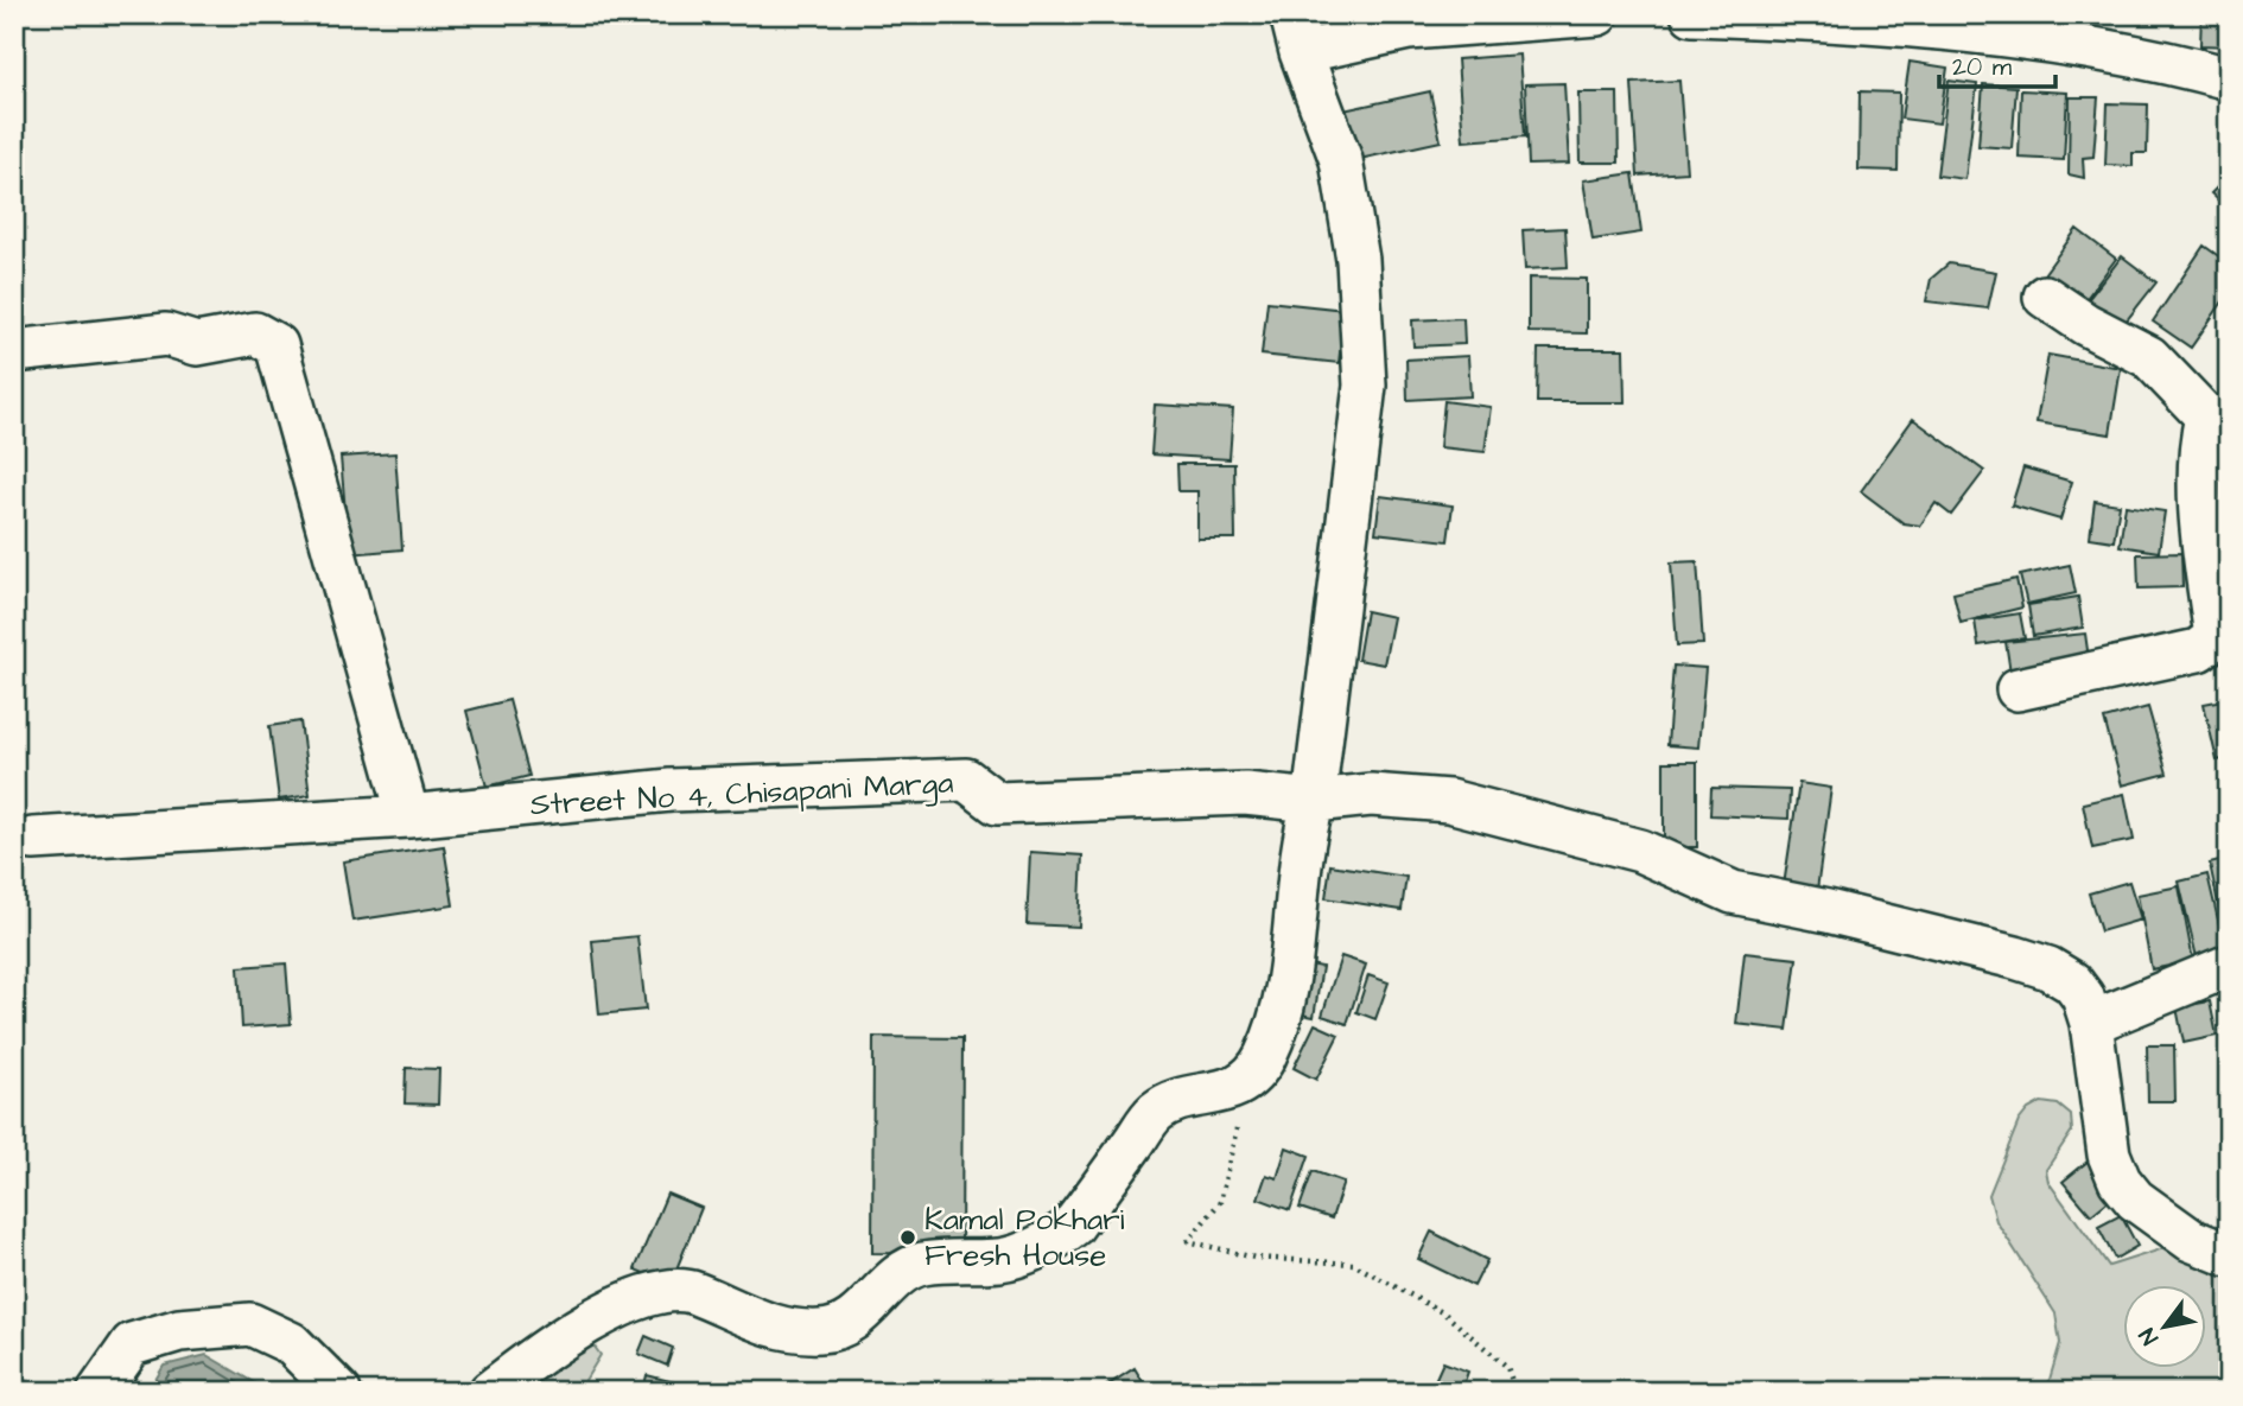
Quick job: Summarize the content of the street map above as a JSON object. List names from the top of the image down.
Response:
{
  "streets": {
    "street": ["Street No 4, Chisapani Marga"]
  },
  "places": ["Kamal Pokhari Fresh House"],
  "scale_bar": "20 m",
  "north": "bottom left"
}
